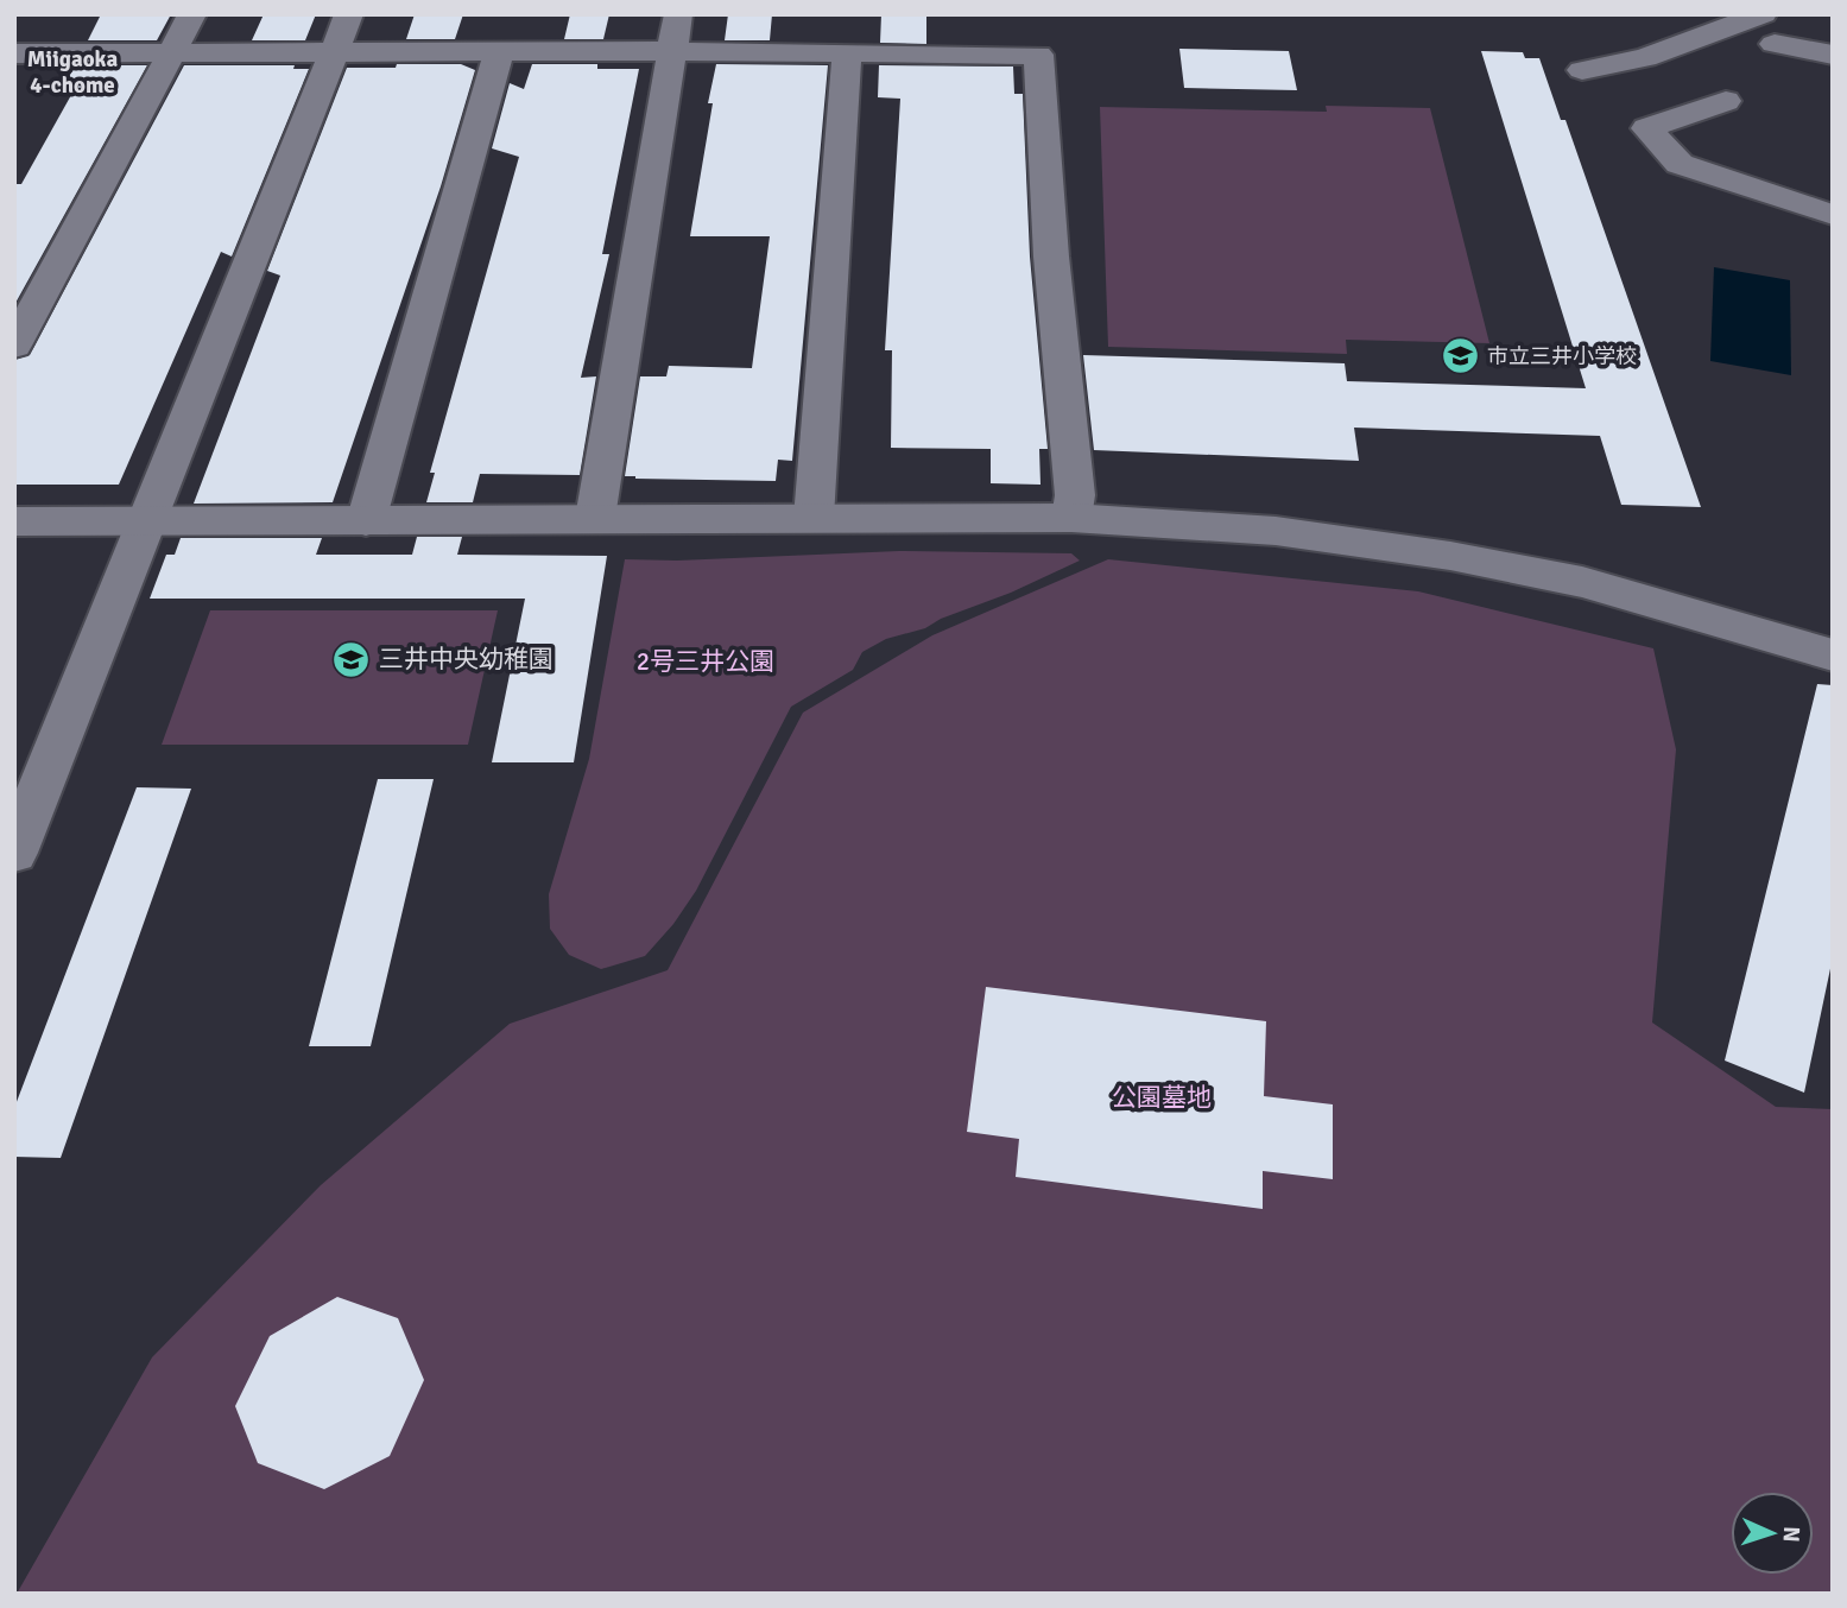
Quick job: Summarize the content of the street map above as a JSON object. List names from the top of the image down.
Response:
{
  "districts": ["Miigaoka 4-chome"],
  "parks": ["2号三井公園", "公園墓地"],
  "places": {
    "school or university": ["市立三井小学校", "三井中央幼稚園"]
  },
  "north": "right"
}
